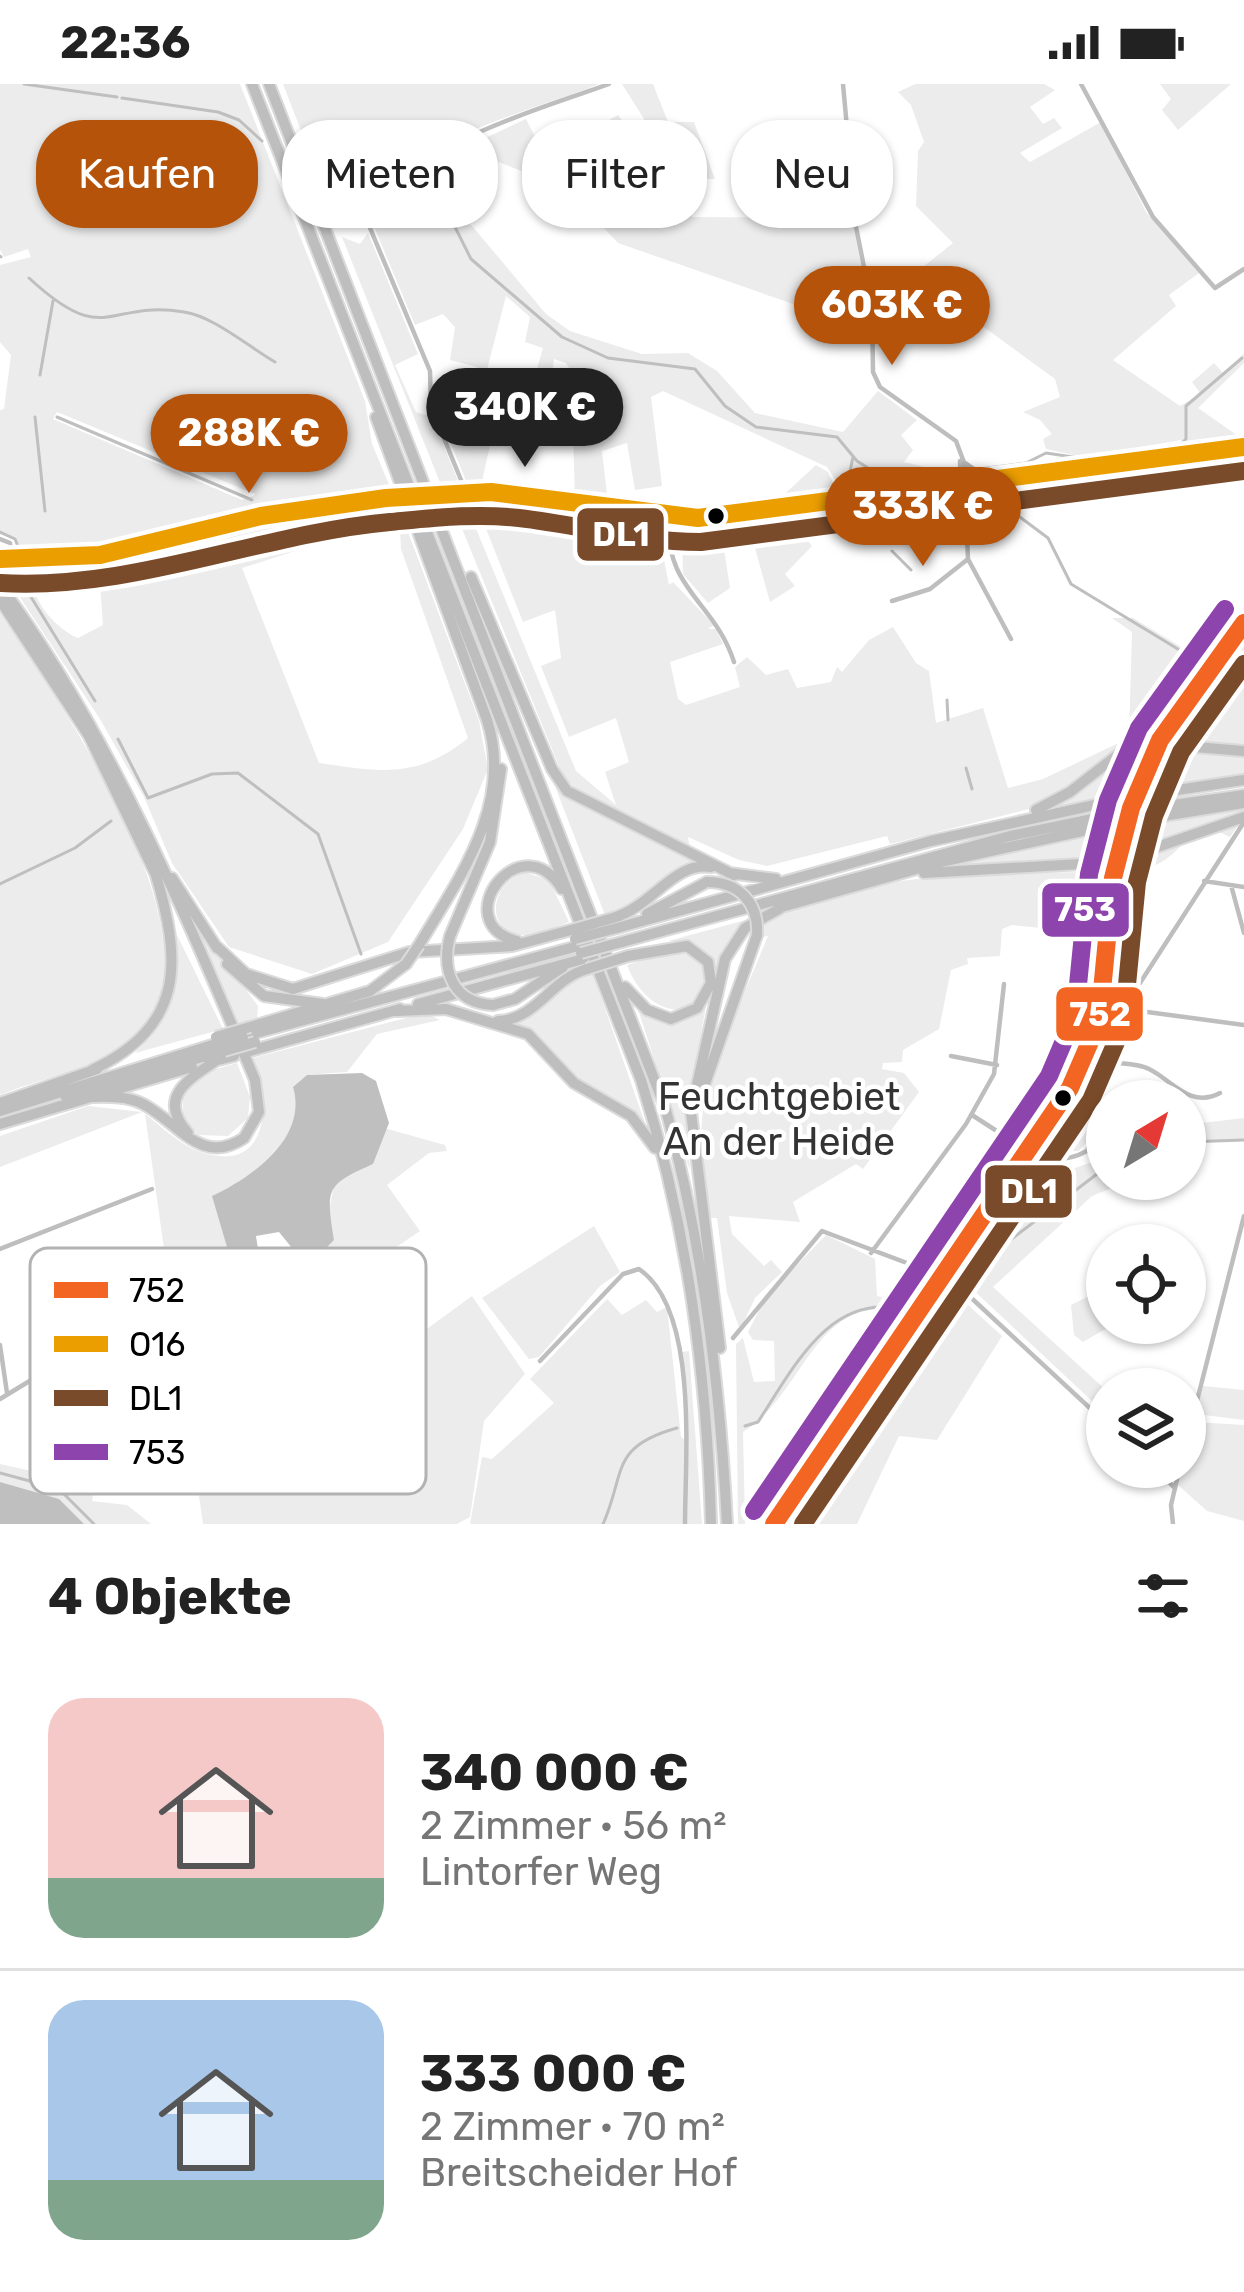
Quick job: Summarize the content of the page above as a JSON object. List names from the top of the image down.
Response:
{
  "parks": ["Feuchtgebiet An der Heide"],
  "lines": [
    "transit line O16",
    "transit line DL1",
    "transit line 753",
    "transit line 752"
  ],
  "legend": [
    "752",
    "O16",
    "DL1",
    "753"
  ],
  "north": "top right",
  "page": {
    "status": "22:36",
    "chip": [
      "Kaufen",
      "Mieten",
      "Filter",
      "Neu"
    ],
    "price": [
      "603K €",
      "340K €",
      "288K €",
      "333K €"
    ],
    "heading": "4 Objekte",
    "list": [
      {
        "name": "340 000 €",
        "note": "2 Zimmer · 56 m² · Lintorfer Weg"
      },
      {
        "name": "333 000 €",
        "note": "2 Zimmer · 70 m² · Breitscheider Hof"
      }
    ]
  }
}
